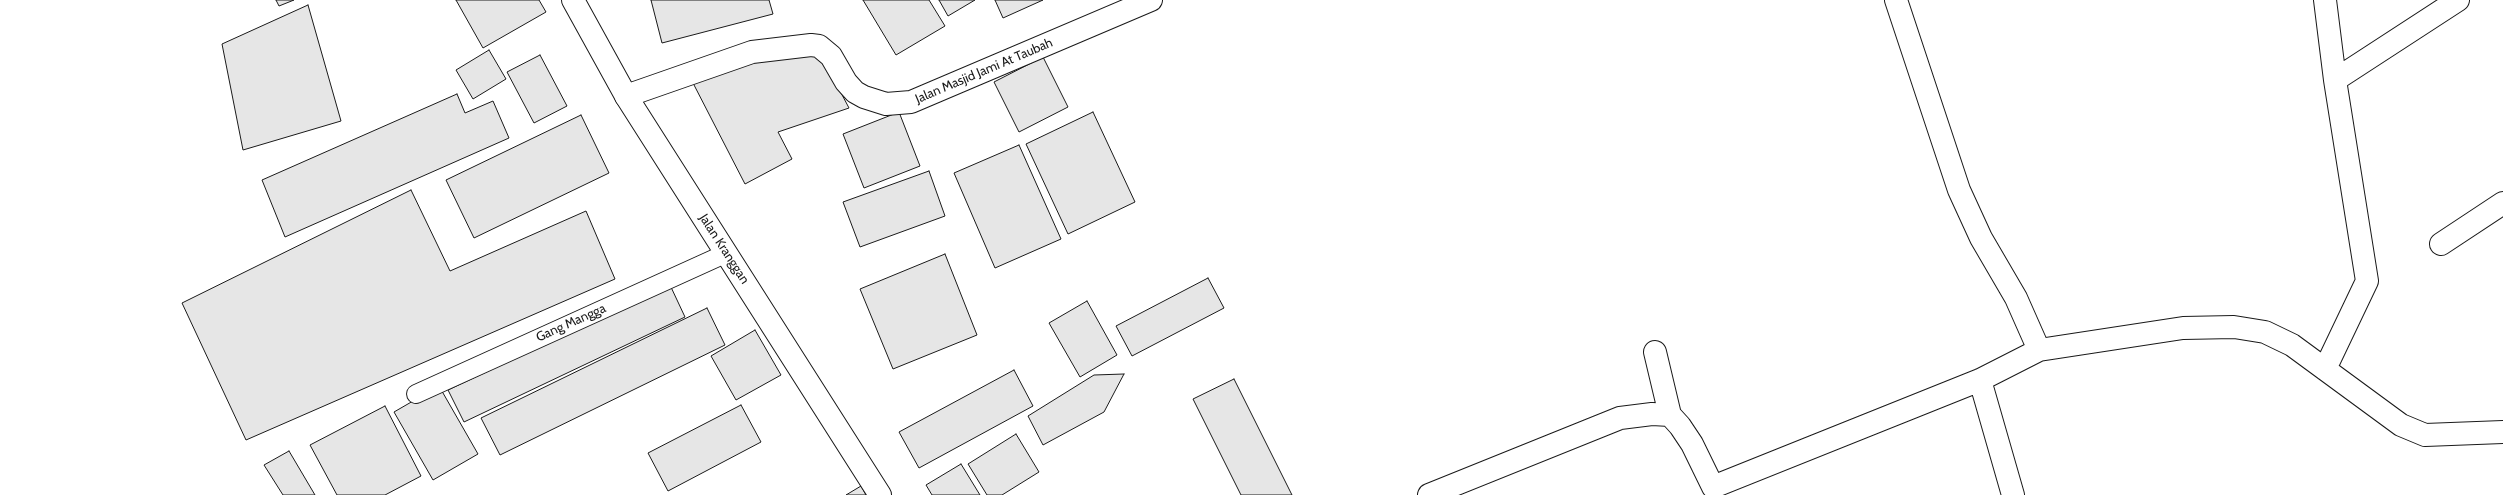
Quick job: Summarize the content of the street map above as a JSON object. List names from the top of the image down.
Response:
{
  "streets": {
    "street": ["Jalan Masjid Jami At Taubah", "Jalan Kranggan"],
    "lane": ["Gang Mangga"]
  },
  "crossings": [
    ["Jalan Masjid Jami At Taubah", "Jalan Kranggan"],
    ["Jalan Kranggan", "Gang Mangga"]
  ]
}
